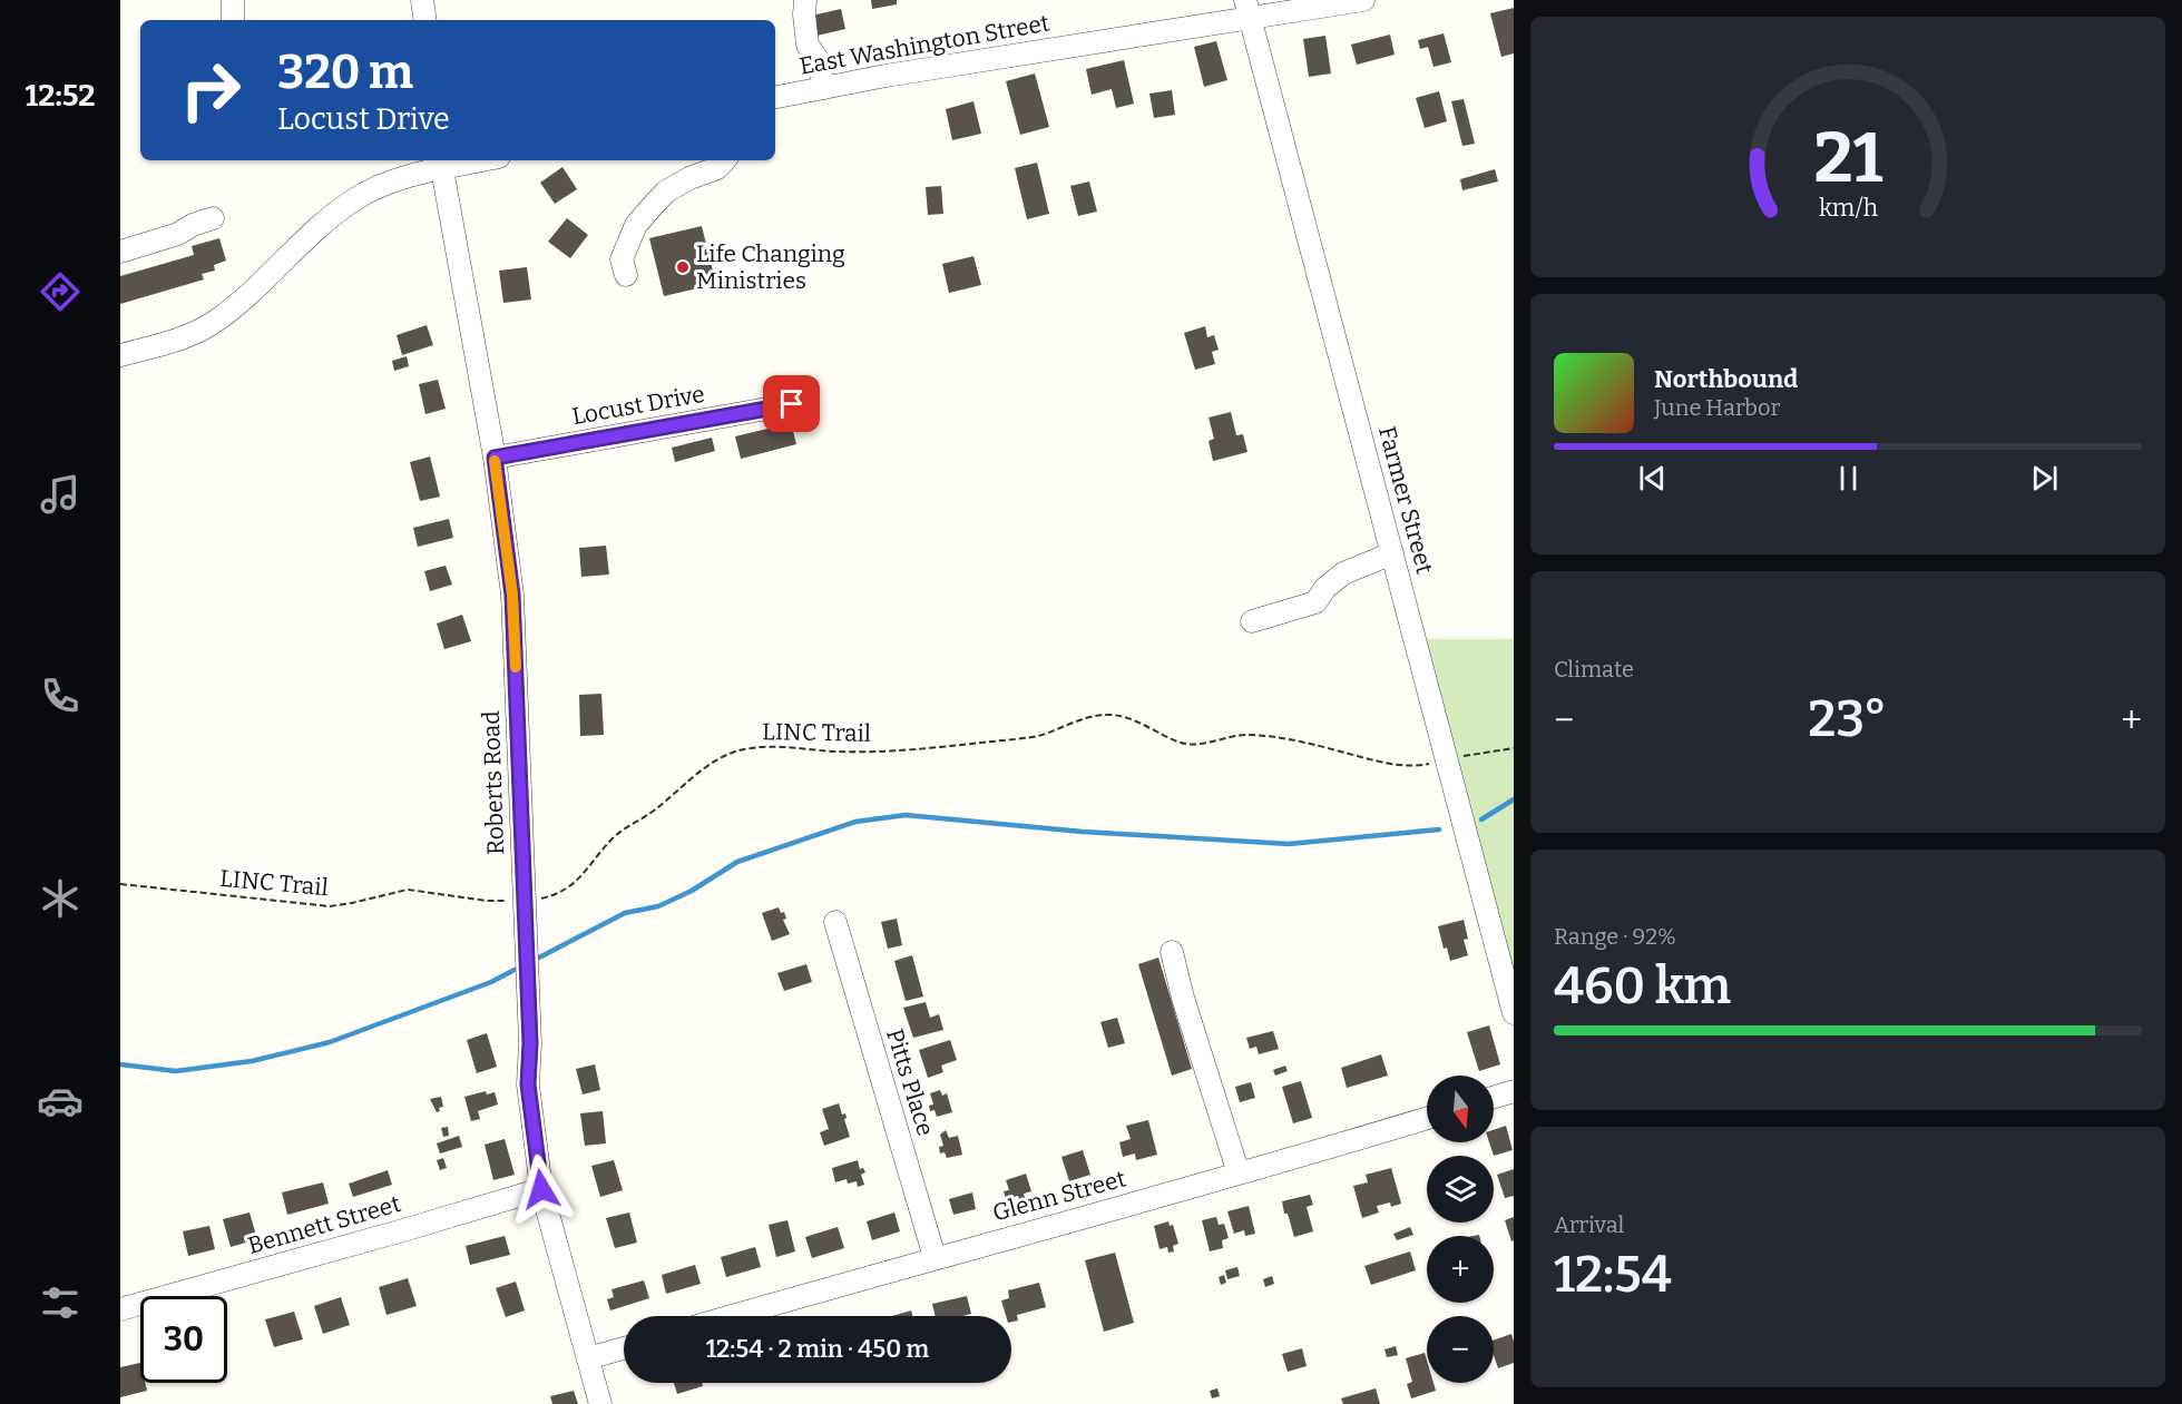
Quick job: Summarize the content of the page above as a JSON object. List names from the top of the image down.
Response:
{
  "streets": {
    "street": [
      "East Washington Street",
      "Locust Drive",
      "Farmer Street",
      "Roberts Road",
      "Pitts Place",
      "Glenn Street",
      "Bennett Street"
    ],
    "path": ["LINC Trail"]
  },
  "crossings": [
    ["East Washington Street", "Farmer Street"],
    ["Locust Drive", "Roberts Road"],
    ["Farmer Street", "LINC Trail"],
    ["LINC Trail", "Roberts Road"],
    ["Roberts Road", "Bennett Street"],
    ["Pitts Place", "Glenn Street"]
  ],
  "places": ["Life Changing Ministries"],
  "north": "bottom",
  "page": {
    "tabs": "12:52",
    "turn": ["320 m", "Locust Drive"],
    "song": ["Northbound", "June Harbor"],
    "tile": [
      "Climate",
      ["Range · 92%", "460 km"],
      ["Arrival", "12:54"]
    ],
    "heat": ["−", "23°", "+"],
    "map_buttons": ["+", "−"],
    "limit": "30",
    "trip": "12:54 · 2 min · 450 m",
    "gauge": ["21", "km/h"]
  }
}
